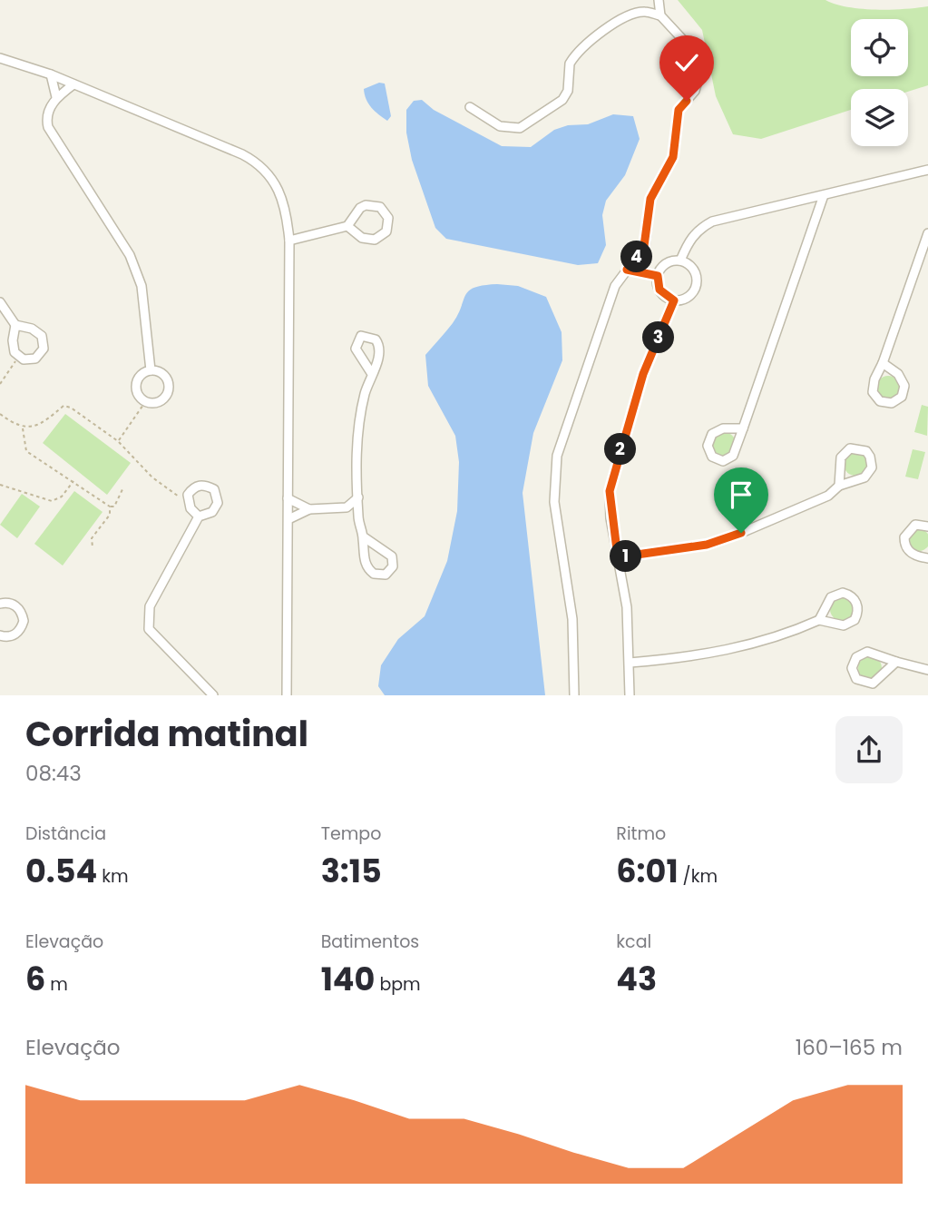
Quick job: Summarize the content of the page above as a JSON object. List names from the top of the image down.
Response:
{
  "page": {
    "pins": [
      "4",
      "3",
      "2",
      "1"
    ],
    "heading": ["Corrida matinal", "08:43"],
    "stats": [
      ["Distância", "0.54 km"],
      ["Tempo", "3:15"],
      ["Ritmo", "6:01 /km"],
      ["Elevação", "6 m"],
      ["Batimentos", "140 bpm"],
      ["kcal", "43"]
    ],
    "chart": ["Elevação", "160–165 m"]
  }
}
